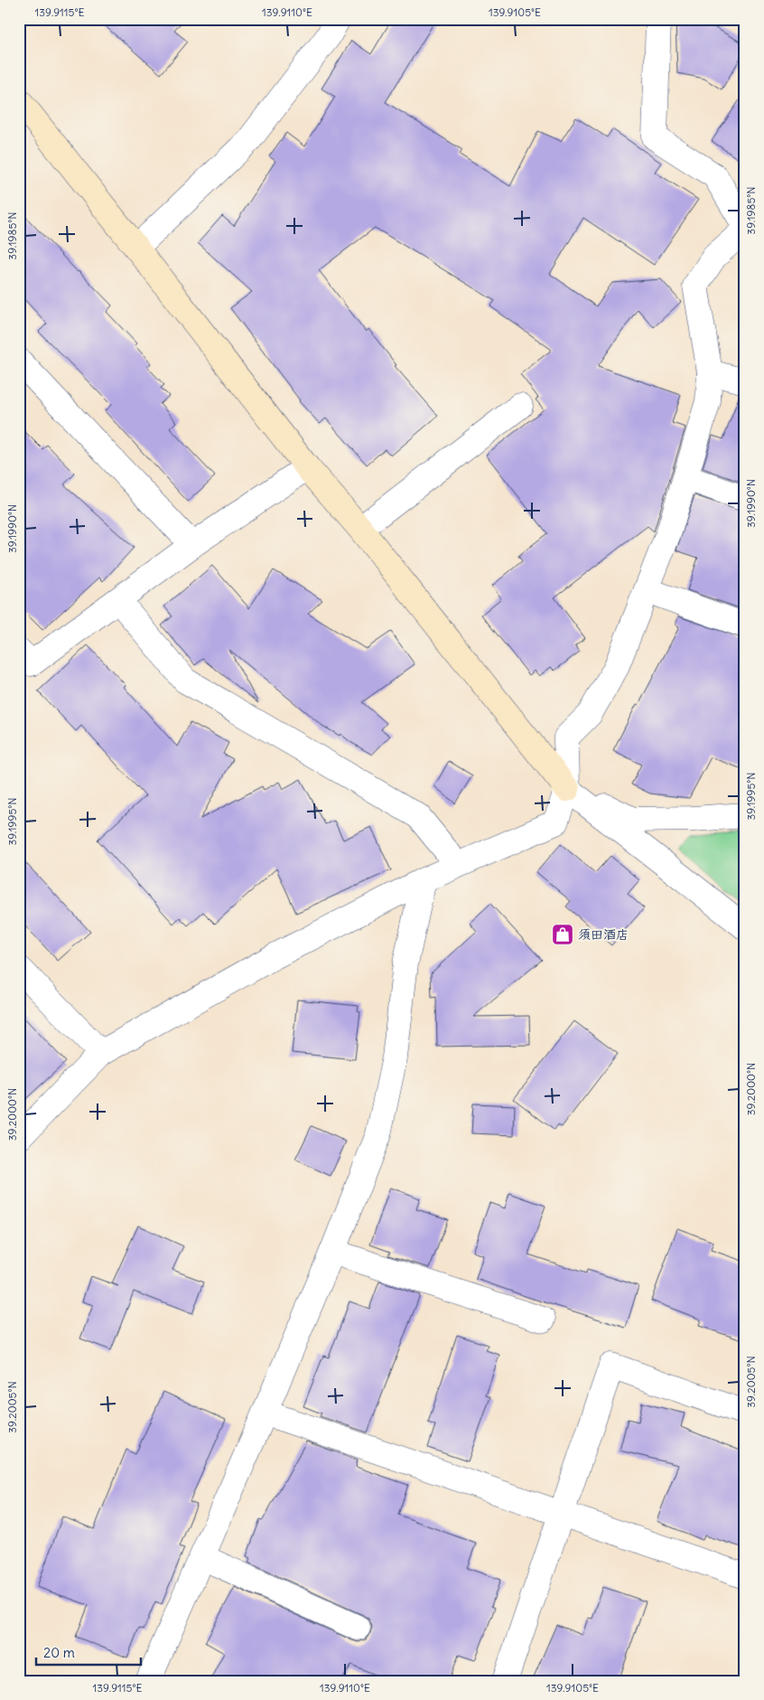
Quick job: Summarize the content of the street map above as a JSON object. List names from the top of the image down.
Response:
{
  "places": {
    "shop": ["須田酒店"]
  },
  "scale_bar": "20 m",
  "coordinates": [
    "139.9115°E",
    "139.9110°E",
    "139.9105°E",
    "39.1985°N",
    "39.1990°N",
    "39.1995°N",
    "39.2000°N",
    "39.2005°N"
  ]
}
